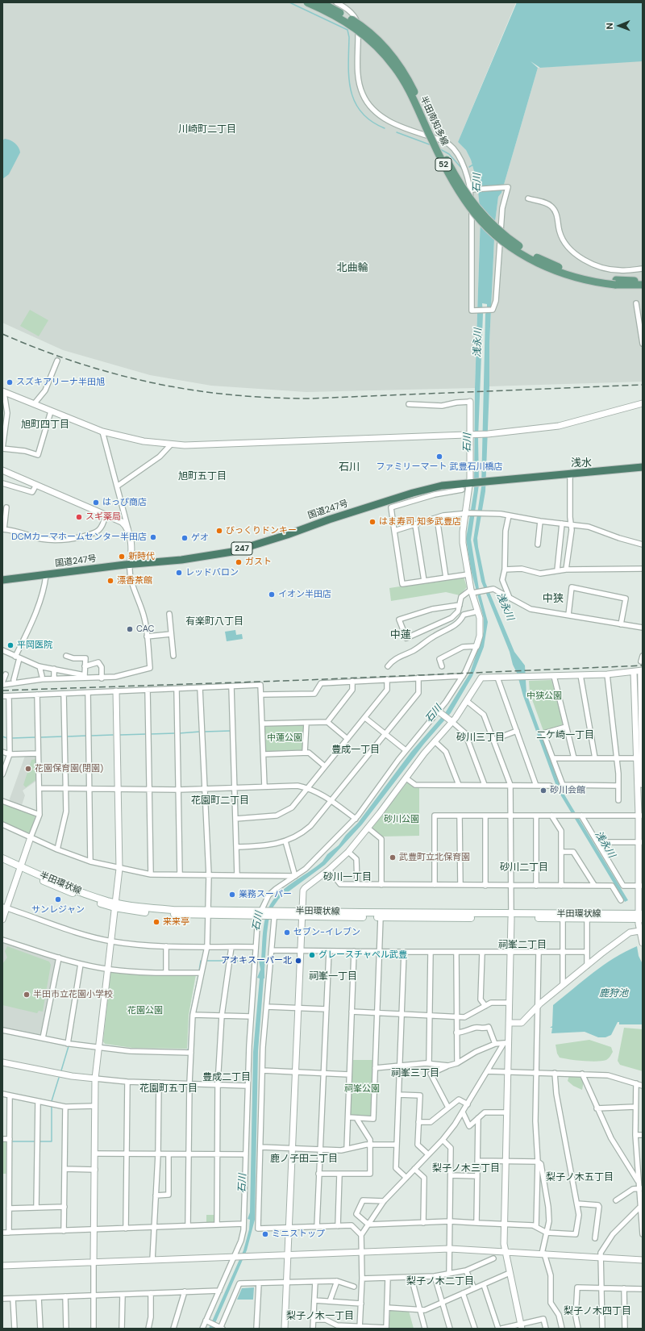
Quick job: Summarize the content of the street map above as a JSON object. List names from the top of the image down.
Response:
{
  "streets": {
    "highway": ["国道247号", "247"],
    "main road": ["半田南知多線", "52", "半田環状線"]
  },
  "districts": [
    "川崎町二丁目",
    "北曲輪",
    "旭町四丁目",
    "浅水",
    "石川",
    "旭町五丁目",
    "中狭",
    "有楽町八丁目",
    "中蓮",
    "二ケ崎一丁目",
    "砂川三丁目",
    "豊成一丁目",
    "花園町二丁目",
    "砂川二丁目",
    "砂川一丁目",
    "祠峯二丁目",
    "祠峯一丁目",
    "祠峯三丁目",
    "豊成二丁目",
    "花園町五丁目",
    "鹿ノ子田二丁目",
    "梨子ノ木三丁目",
    "梨子ノ木五丁目",
    "梨子ノ木二丁目",
    "梨子ノ木四丁目",
    "梨子ノ木一丁目"
  ],
  "water": ["石川", "浅永川", "鹿狩池"],
  "parks": [
    "中狭公園",
    "中蓮公園",
    "砂川公園",
    "花園公園",
    "祠峯公園"
  ],
  "places": [
    "スズキアリーナ半田旭",
    "ファミリーマート 武豊石川橋店",
    "はっぴ商店",
    "スギ薬局",
    "はま寿司 知多武豊店",
    "びっくりドンキー",
    "DCMカーマホームセンター半田店",
    "ゲオ",
    "新時代",
    "ガスト",
    "レッドバロン",
    "漂香茶館",
    "イオン半田店",
    "CAC",
    "平岡医院",
    "花園保育園(閉園)",
    "砂川会館",
    "武豊町立北保育園",
    "業務スーパー",
    "サンレジャン",
    "来来亭",
    "セブン-イレブン",
    "グレースチャペル武豊",
    "アオキスーパー北",
    "半田市立花園小学校",
    "ミニストップ"
  ],
  "north": "left"
}
